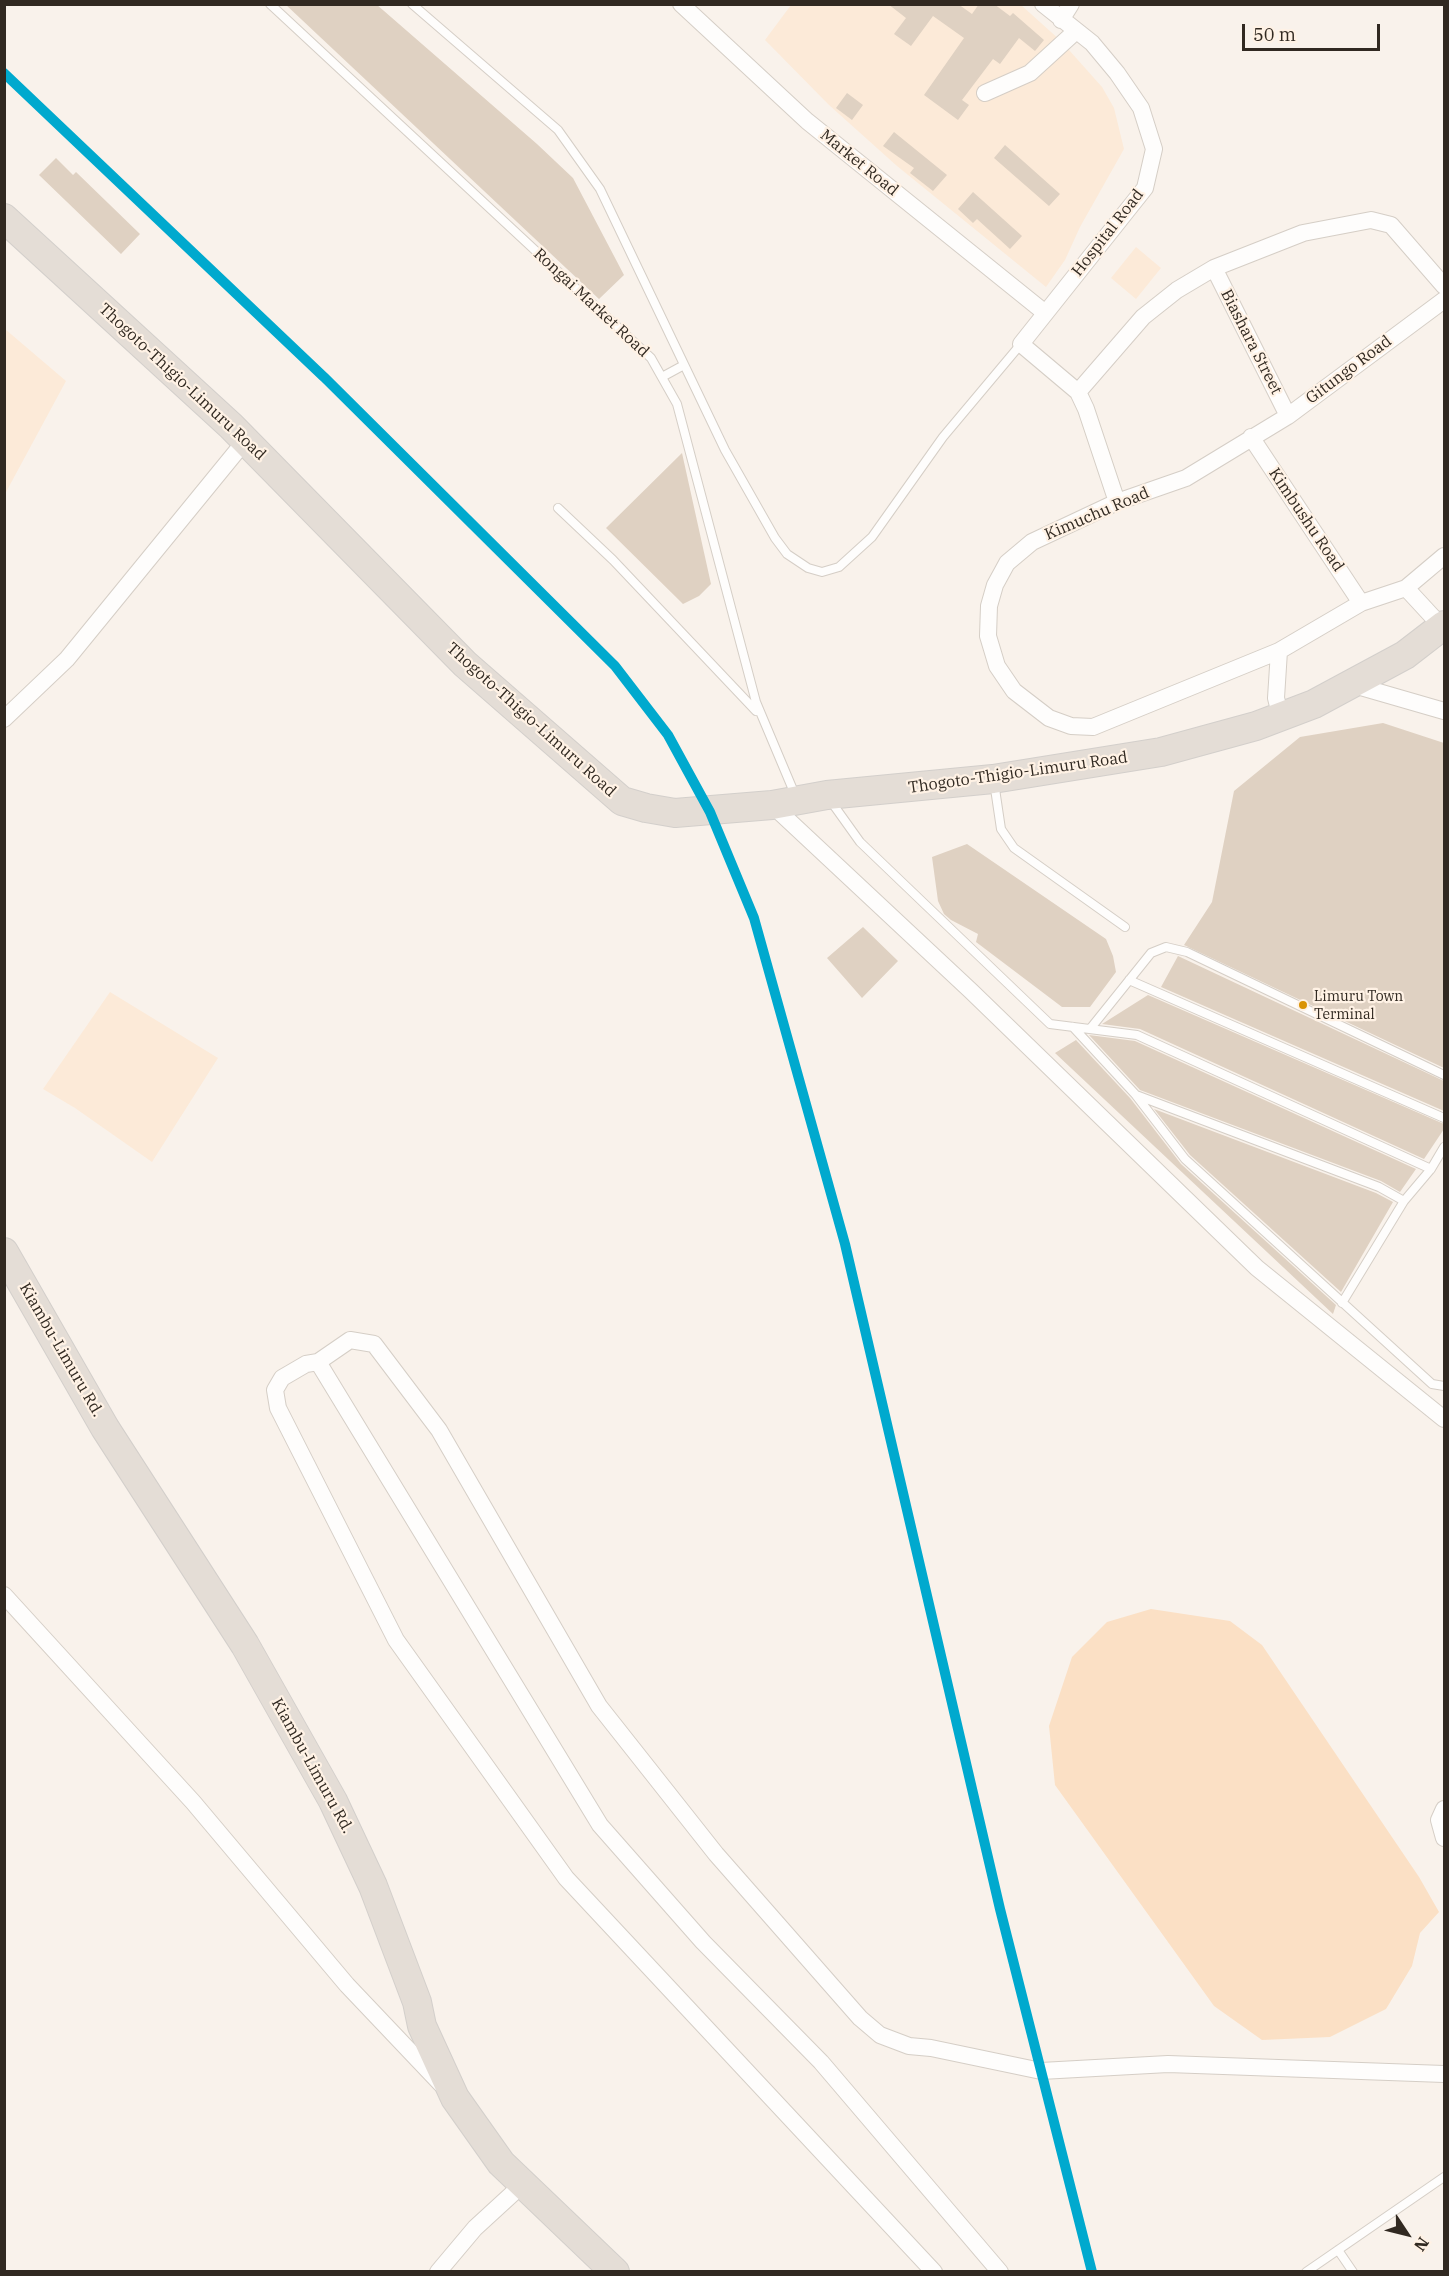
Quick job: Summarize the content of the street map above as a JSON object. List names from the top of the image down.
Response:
{
  "streets": {
    "highway": ["Thogoto-Thigio-Limuru Road", "Kiambu-Limuru Rd."],
    "street": [
      "Market Road",
      "Hospital Road",
      "Biashara Street",
      "Gitungo Road",
      "Kimuchu Road",
      "Kimbushu Road"
    ],
    "lane": ["Rongai Market Road"]
  },
  "crossings": [
    ["Market Road", "Hospital Road"],
    ["Hospital Road", "Rongai Market Road"],
    ["Rongai Market Road", "Thogoto-Thigio-Limuru Road"],
    ["Biashara Street", "Gitungo Road"],
    ["Gitungo Road", "Kimuchu Road"],
    ["Gitungo Road", "Kimbushu Road"],
    ["Kimuchu Road", "Kimbushu Road"]
  ],
  "places": ["Limuru Town Terminal"],
  "scale_bar": "50 m",
  "north": "bottom right"
}
